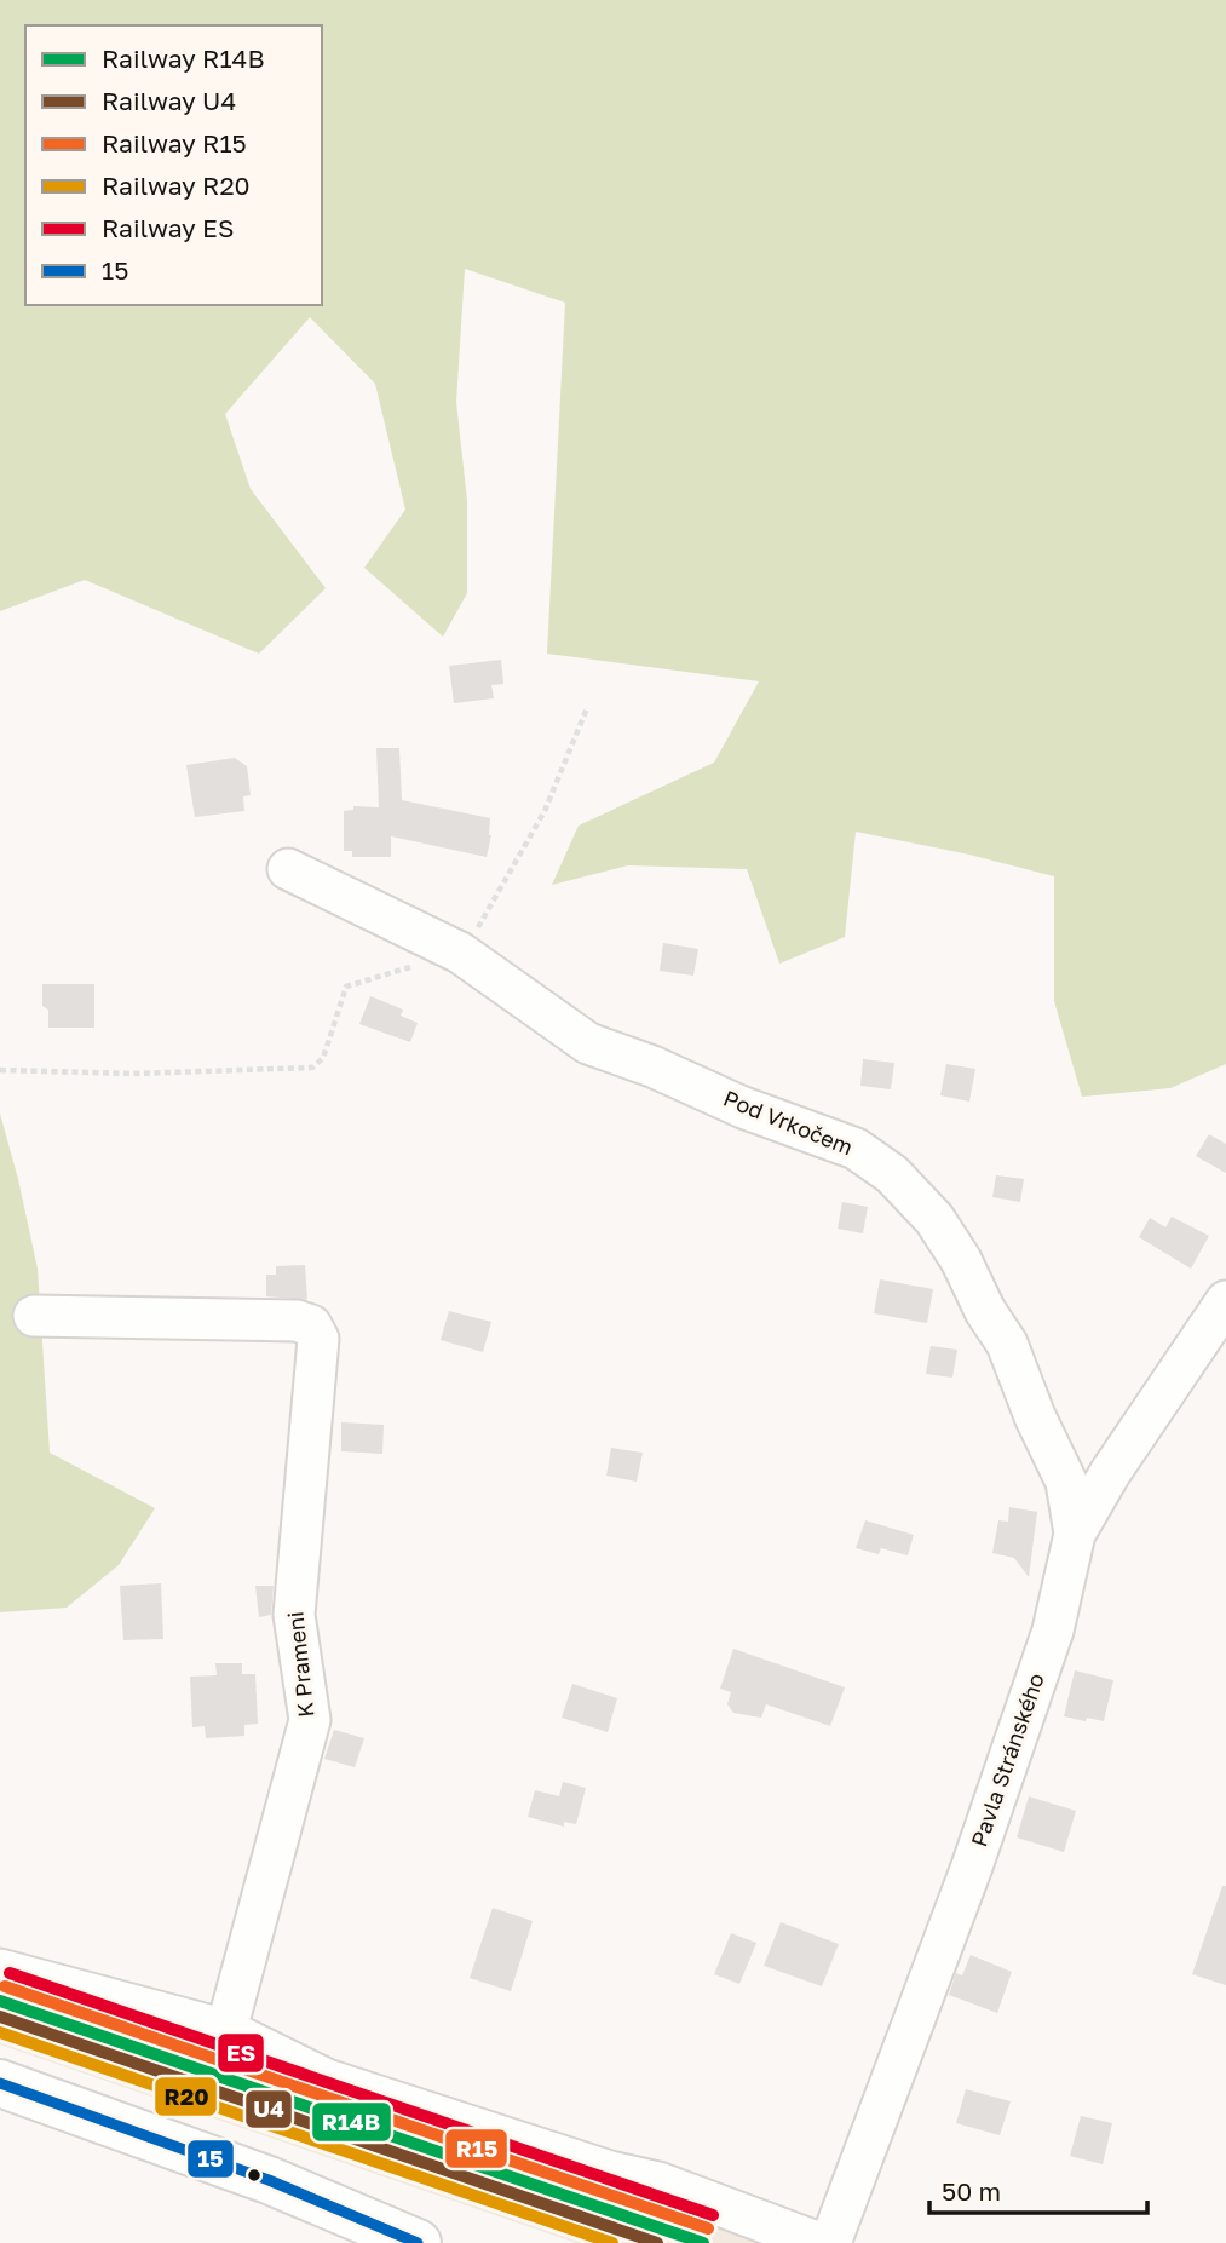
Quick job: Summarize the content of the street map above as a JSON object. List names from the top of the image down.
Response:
{
  "streets": {
    "street": ["Pod Vrkočem", "K Prameni", "Pavla Stránského"]
  },
  "crossings": [
    ["Pod Vrkočem", "Pavla Stránského"]
  ],
  "lines": [
    "rail line ES",
    "rail line R15",
    "rail line R14B",
    "rail line U4",
    "rail line R20",
    "transit line 15"
  ],
  "legend": [
    "Railway R14B",
    "Railway U4",
    "Railway R15",
    "Railway R20",
    "Railway ES",
    "15"
  ],
  "scale_bar": "50 m"
}
